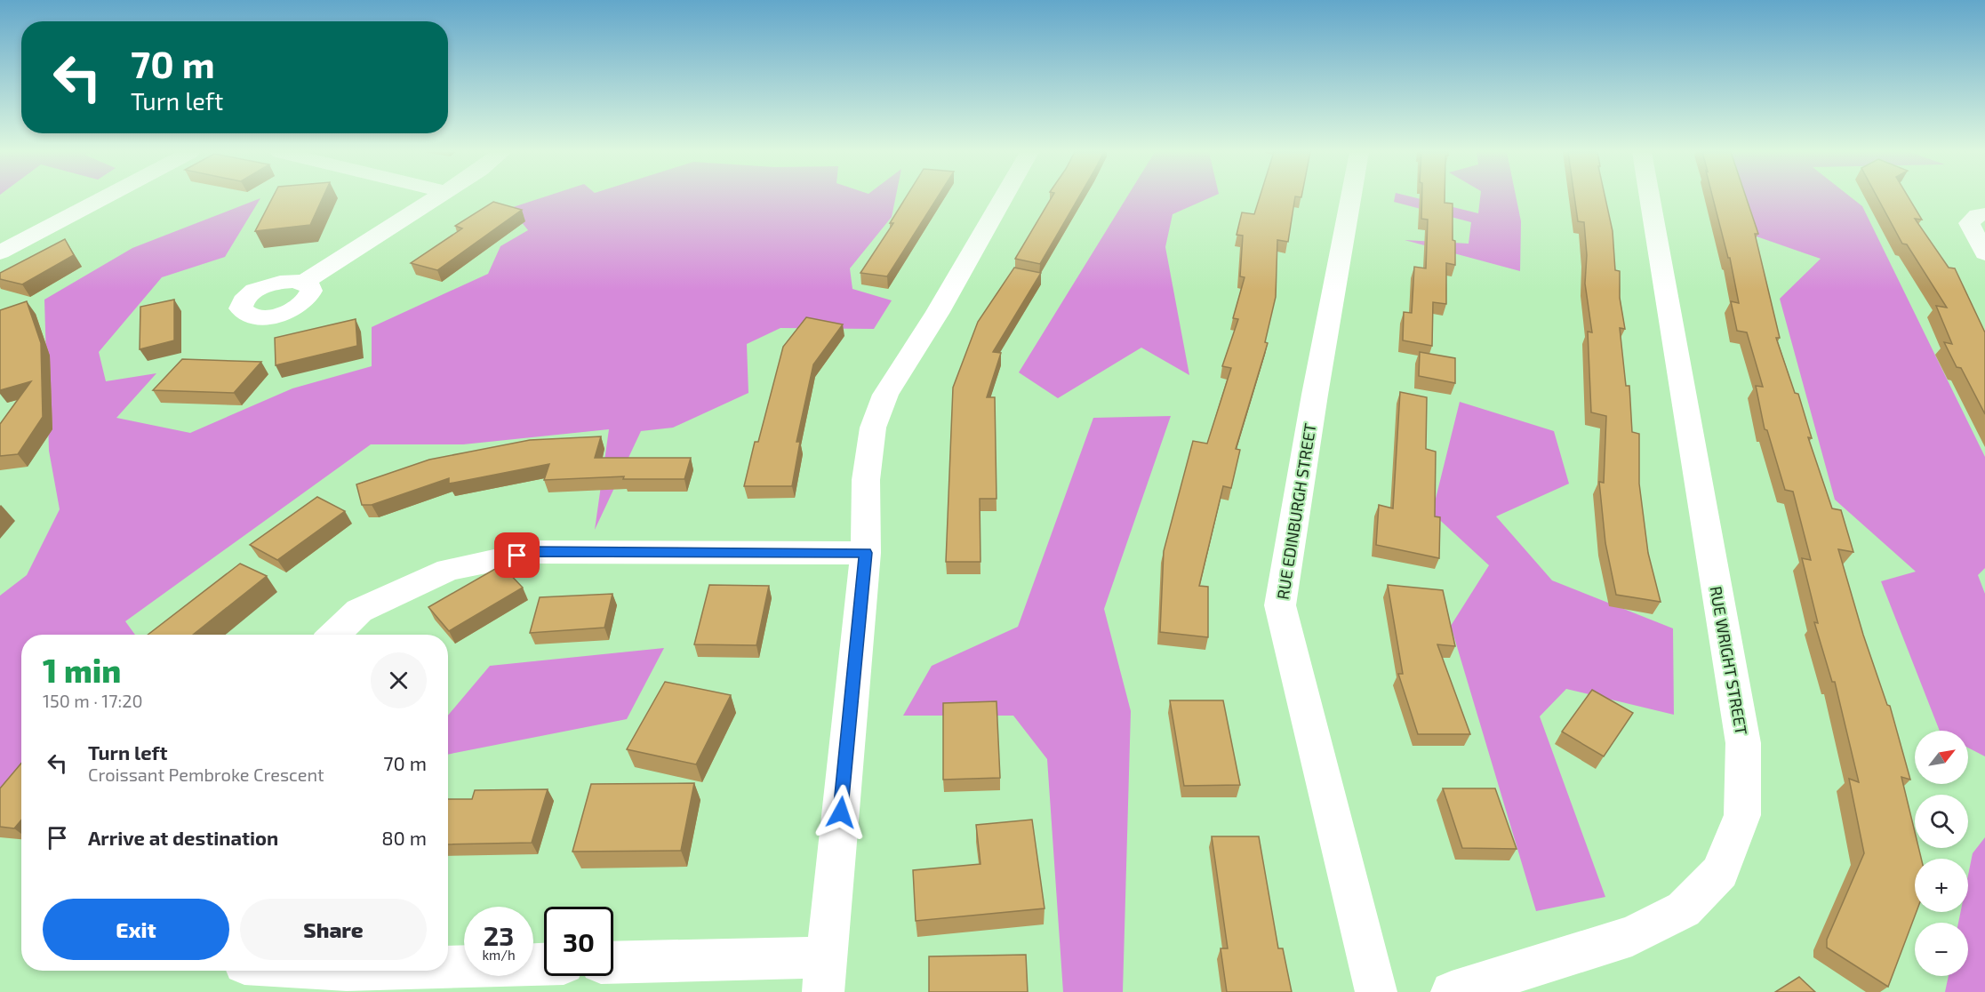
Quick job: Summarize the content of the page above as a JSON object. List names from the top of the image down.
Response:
{
  "streets": {
    "street": ["RUE EDINBURGH STREET", "RUE WRIGHT STREET"]
  },
  "north": "top right",
  "page": {
    "turn": ["70 m", "Turn left"],
    "heading": ["1 min", "150 m · 17:20"],
    "list": [
      {
        "name": "Turn left",
        "note": "Croissant Pembroke Crescent",
        "value": "70 m"
      },
      {
        "name": "Arrive at destination",
        "value": "80 m"
      }
    ],
    "map_buttons": ["+", "−"],
    "buttons": ["Exit", "Share"],
    "speed": "23 km/h",
    "limit": "30"
  }
}
